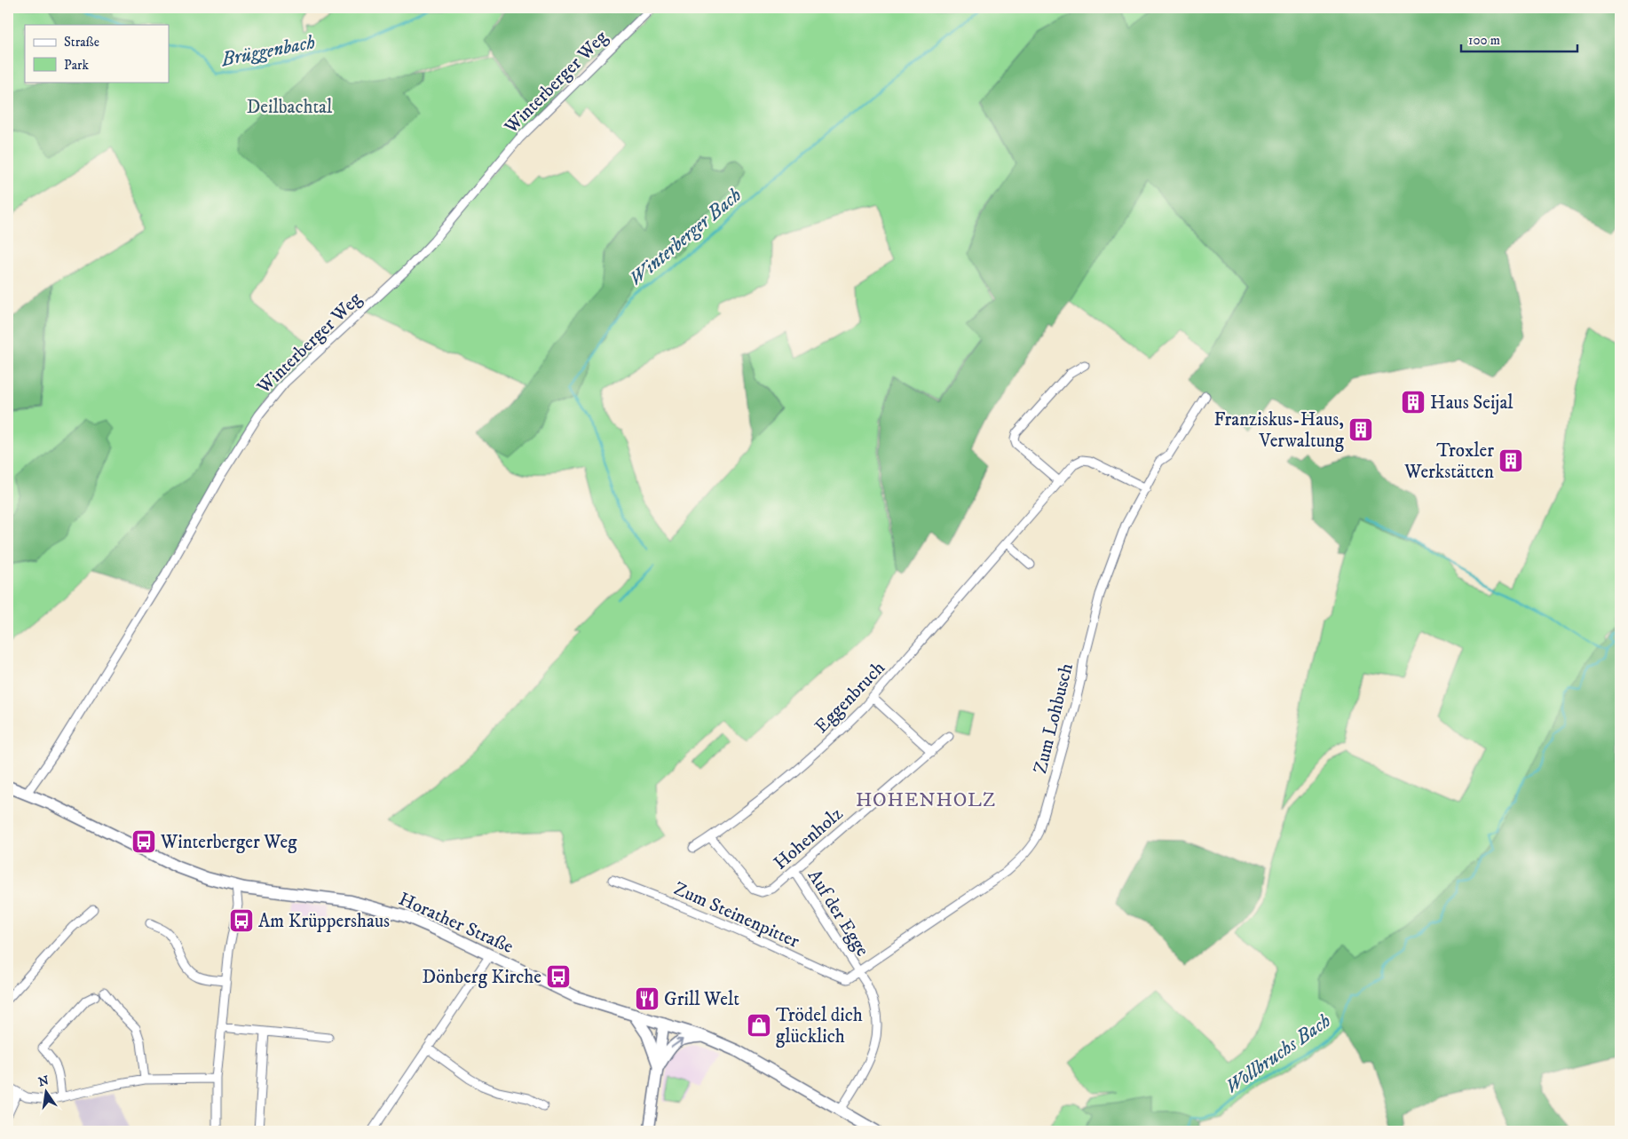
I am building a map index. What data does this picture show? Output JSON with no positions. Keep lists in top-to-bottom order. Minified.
{"streets":{"main road":["Horather Straße"],"street":["Winterberger Weg","Eggenbruch","Zum Lohbusch","Hohenholz","Auf der Egge","Zum Steinenpitter"]},"crossings":[["Winterberger Weg","Horather Straße"],["Eggenbruch","Zum Lohbusch"],["Eggenbruch","Hohenholz"],["Zum Lohbusch","Auf der Egge"],["Zum Lohbusch","Zum Steinenpitter"],["Hohenholz","Auf der Egge"],["Auf der Egge","Horather Straße"]],"districts":["HOHENHOLZ"],"water":["Brüggenbach","Winterberger Bach","Wollbruchs Bach"],"parks":["Deilbachtal"],"places":{"building":["Haus Seijal","Franziskus-Haus, Verwaltung","Troxler Werkstätten"],"bus stop":["Winterberger Weg","Am Krüppershaus","Dönberg Kirche"],"restaurant":["Grill Welt"],"shop":["Trödel dich glücklich"]},"legend":["Straße","Park"],"scale_bar":"100 m","north":"top"}
